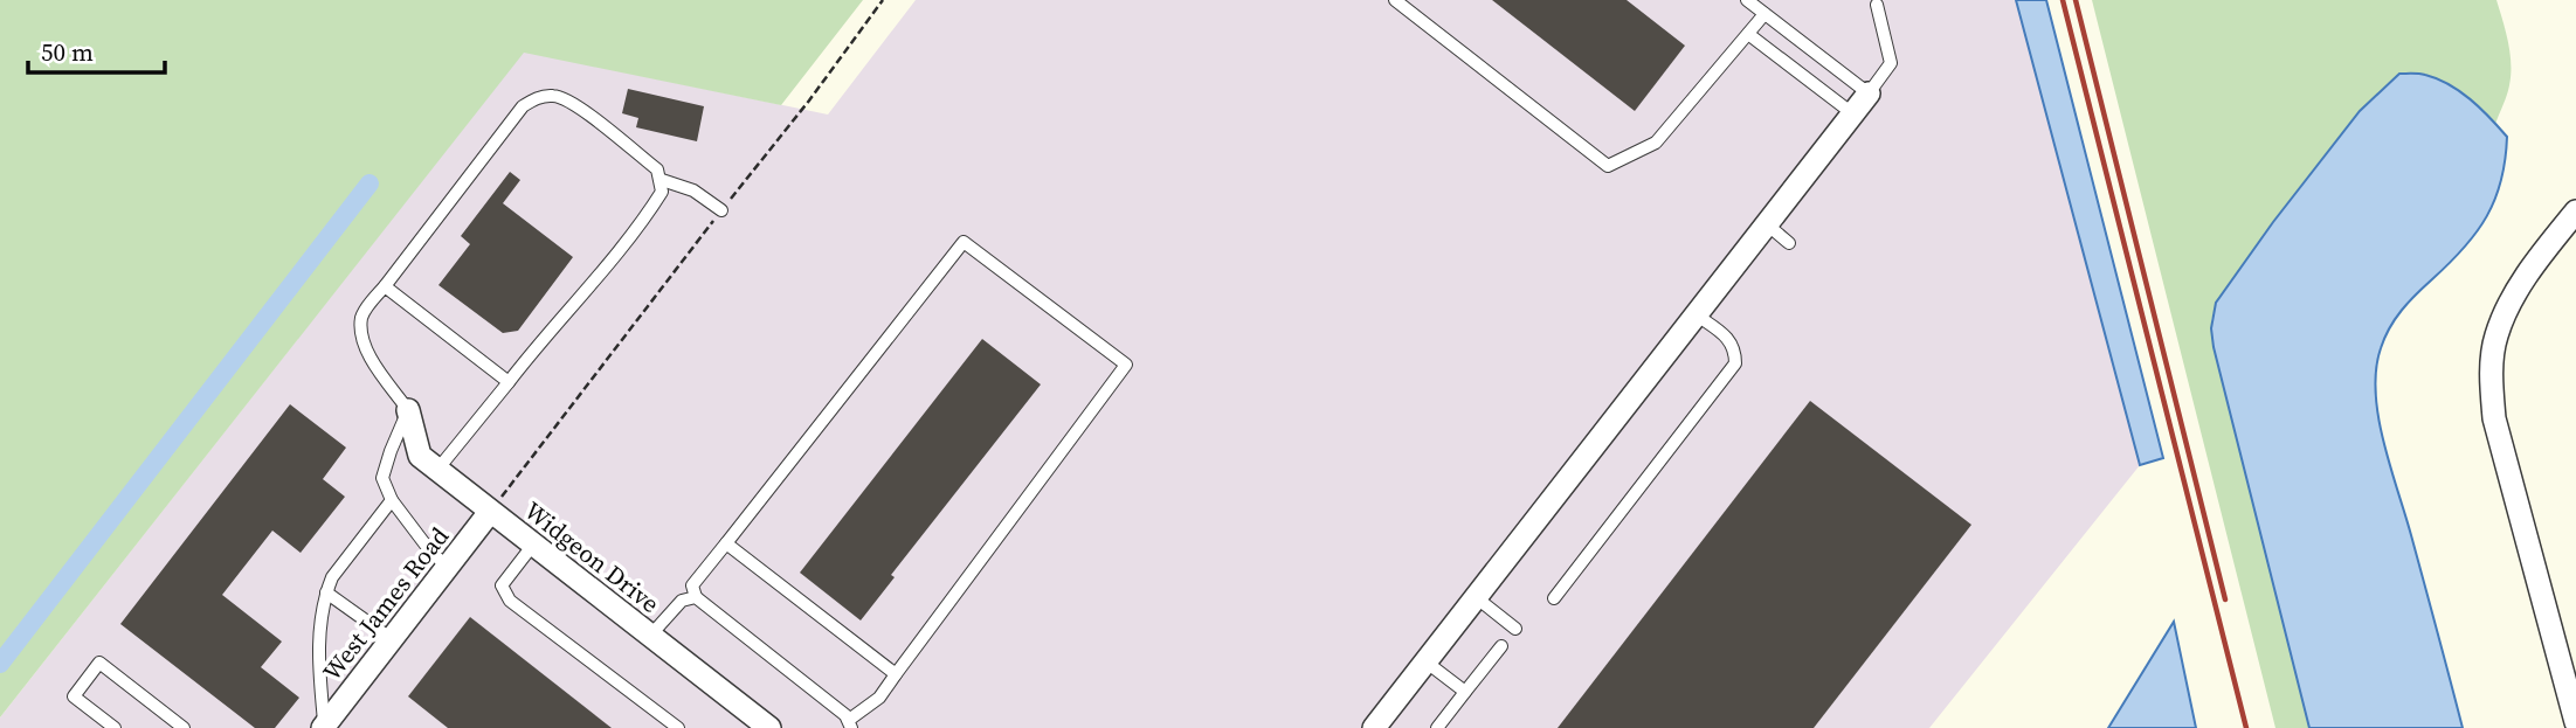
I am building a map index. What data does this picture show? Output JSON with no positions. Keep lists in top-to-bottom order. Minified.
{"streets":{"street":["Widgeon Drive","West James Road"]},"crossings":[["Widgeon Drive","West James Road"]],"scale_bar":"50 m"}
